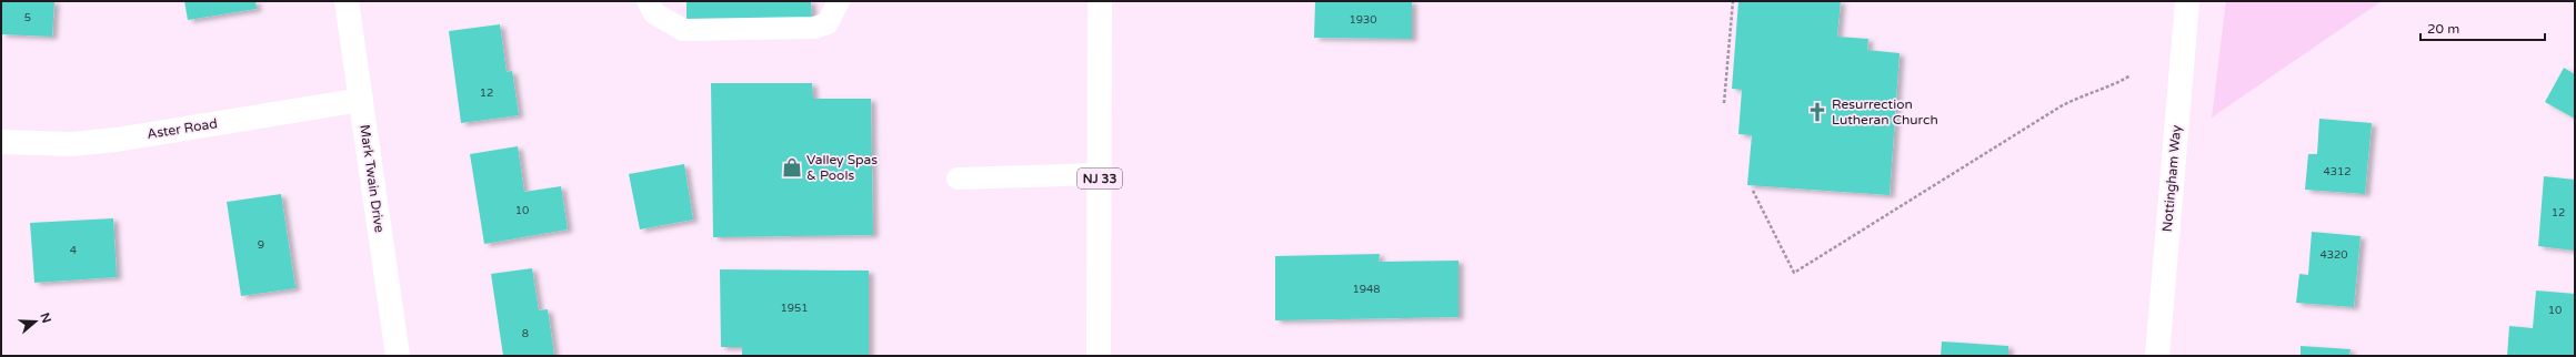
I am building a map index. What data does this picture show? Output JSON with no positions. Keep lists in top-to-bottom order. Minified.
{"streets":{"street":["Aster Road","Mark Twain Drive","NJ 33","Nottingham Way"]},"crossings":[["Aster Road","Mark Twain Drive"]],"places":{"church":["Resurrection Lutheran Church"],"shop":["Valley Spas & Pools"]},"house_numbers":["5","1930","12","4312","10","12","9","4","4320","1948","1951","10","8"],"scale_bar":"20 m","north":"right"}
